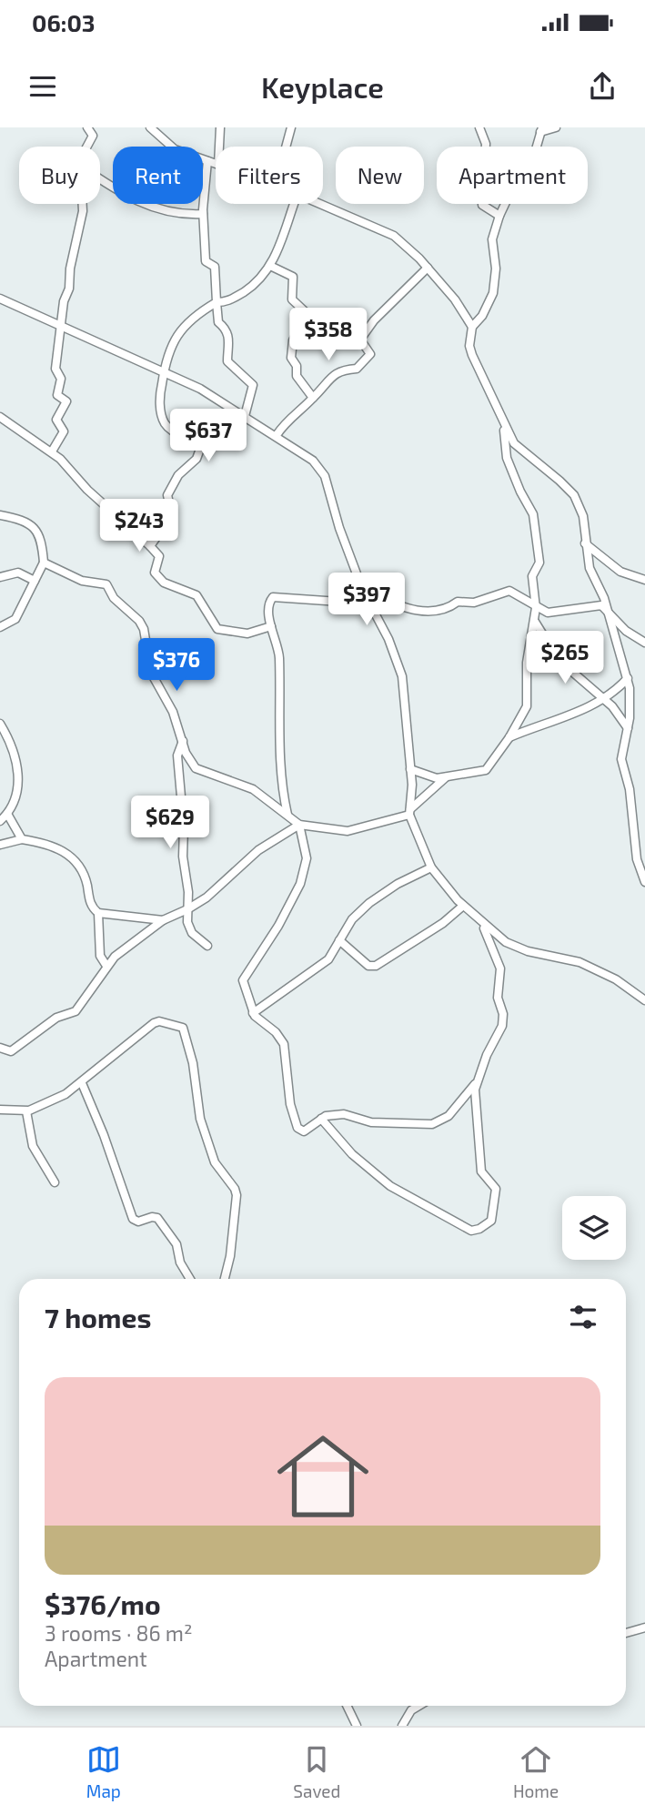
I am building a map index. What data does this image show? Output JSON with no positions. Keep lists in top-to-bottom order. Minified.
{"page":{"status":"06:03","header":"Keyplace","chip":["Buy","Rent","Filters","New","Apartment"],"price":["$358","$637","$243","$397","$265","$376","$629"],"heading":"7 homes","list":[{"name":"$376/mo","note":"3 rooms · 86 m² · Apartment"}],"tabs":["Map","Saved","Home"]}}
